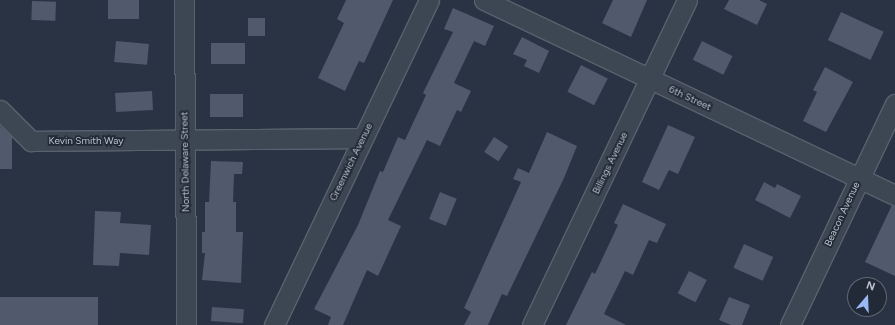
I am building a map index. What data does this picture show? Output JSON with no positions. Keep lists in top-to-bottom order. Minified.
{"streets":{"street":["6th Street","Kevin Smith Way","North Delaware Street","Greenwich Avenue","Billings Avenue","Beacon Avenue"]},"crossings":[["6th Street","Billings Avenue"],["6th Street","Beacon Avenue"],["Kevin Smith Way","North Delaware Street"],["Kevin Smith Way","Greenwich Avenue"]],"north":"top"}
